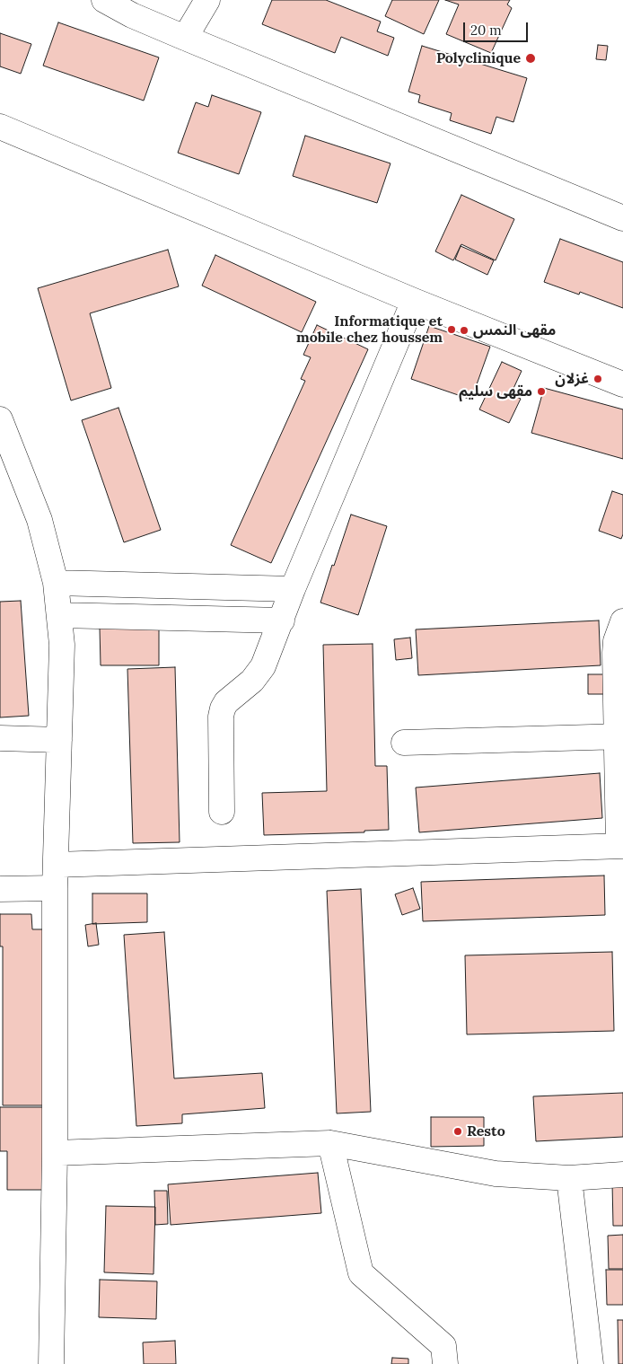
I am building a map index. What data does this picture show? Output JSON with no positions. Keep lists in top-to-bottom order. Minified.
{"places":["Polyclinique","Informatique et mobile chez houssem","مقهى النمس","غزلان","مقهى سليم","Resto"],"scale_bar":"20 m"}
